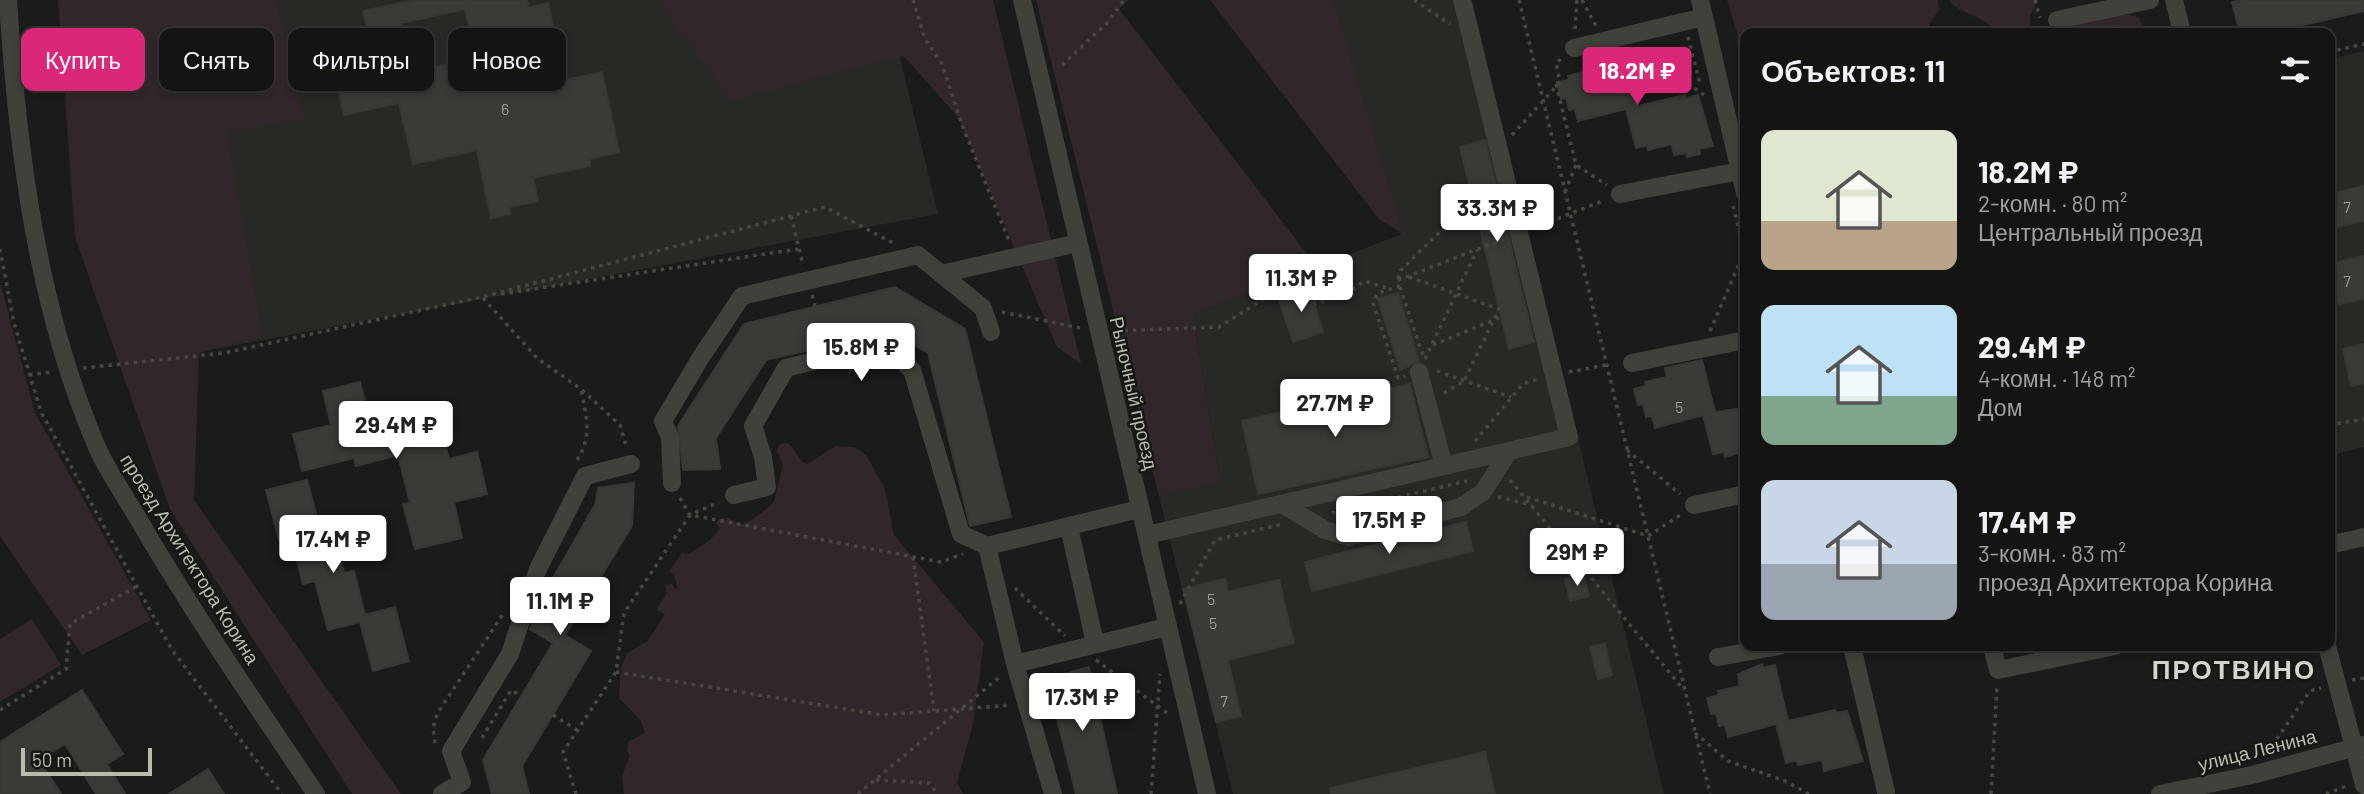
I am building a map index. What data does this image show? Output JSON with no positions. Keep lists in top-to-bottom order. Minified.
{"streets":{"street":["Рыночный проезд","проезд Архитектора Корина","улица Ленина"]},"districts":["ПРОТВИНО"],"house_numbers":["6","7","7","5","5","5","7"],"scale_bar":"50 m","page":{"chip":["Купить","Снять","Фильтры","Новое"],"heading":"Объектов: 11","price":["18.2M ₽","33.3M ₽","11.3M ₽","15.8M ₽","27.7M ₽","29.4M ₽","17.5M ₽","17.4M ₽","29M ₽","11.1M ₽","17.3M ₽"],"list":[{"name":"18.2M ₽","note":"2-комн. · 80 m² · Центральный проезд"},{"name":"29.4M ₽","note":"4-комн. · 148 m² · Дом"},{"name":"17.4M ₽","note":"3-комн. · 83 m² · проезд Архитектора Корина"}],"scale":"50 m"}}
